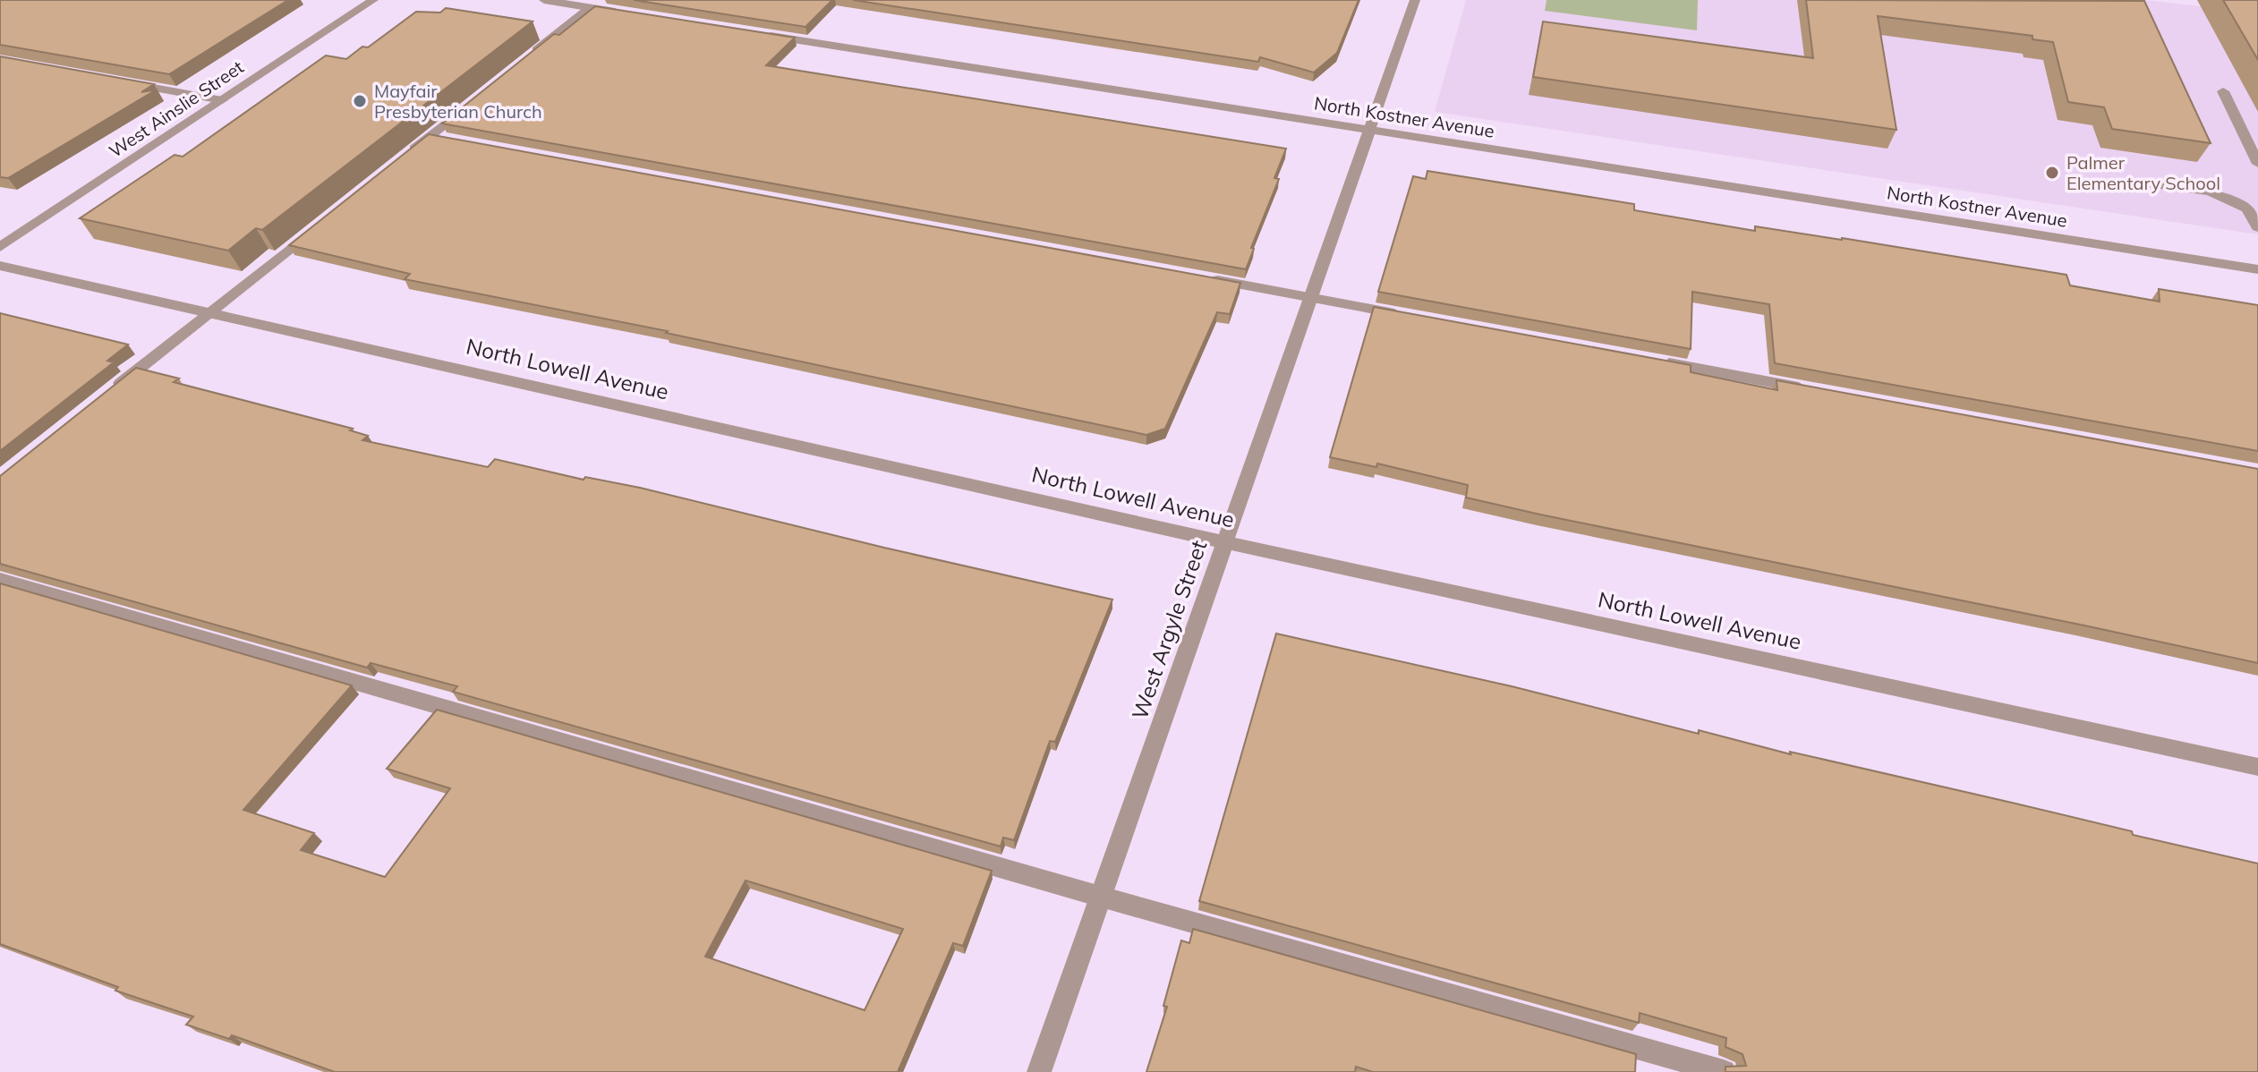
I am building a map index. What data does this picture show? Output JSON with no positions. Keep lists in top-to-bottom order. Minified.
{"streets":{"street":["West Ainslie Street","North Kostner Avenue","North Lowell Avenue","West Argyle Street"]},"crossings":[["North Kostner Avenue","West Argyle Street"],["North Lowell Avenue","West Argyle Street"]],"places":["Mayfair Presbyterian Church","Palmer Elementary School"]}
